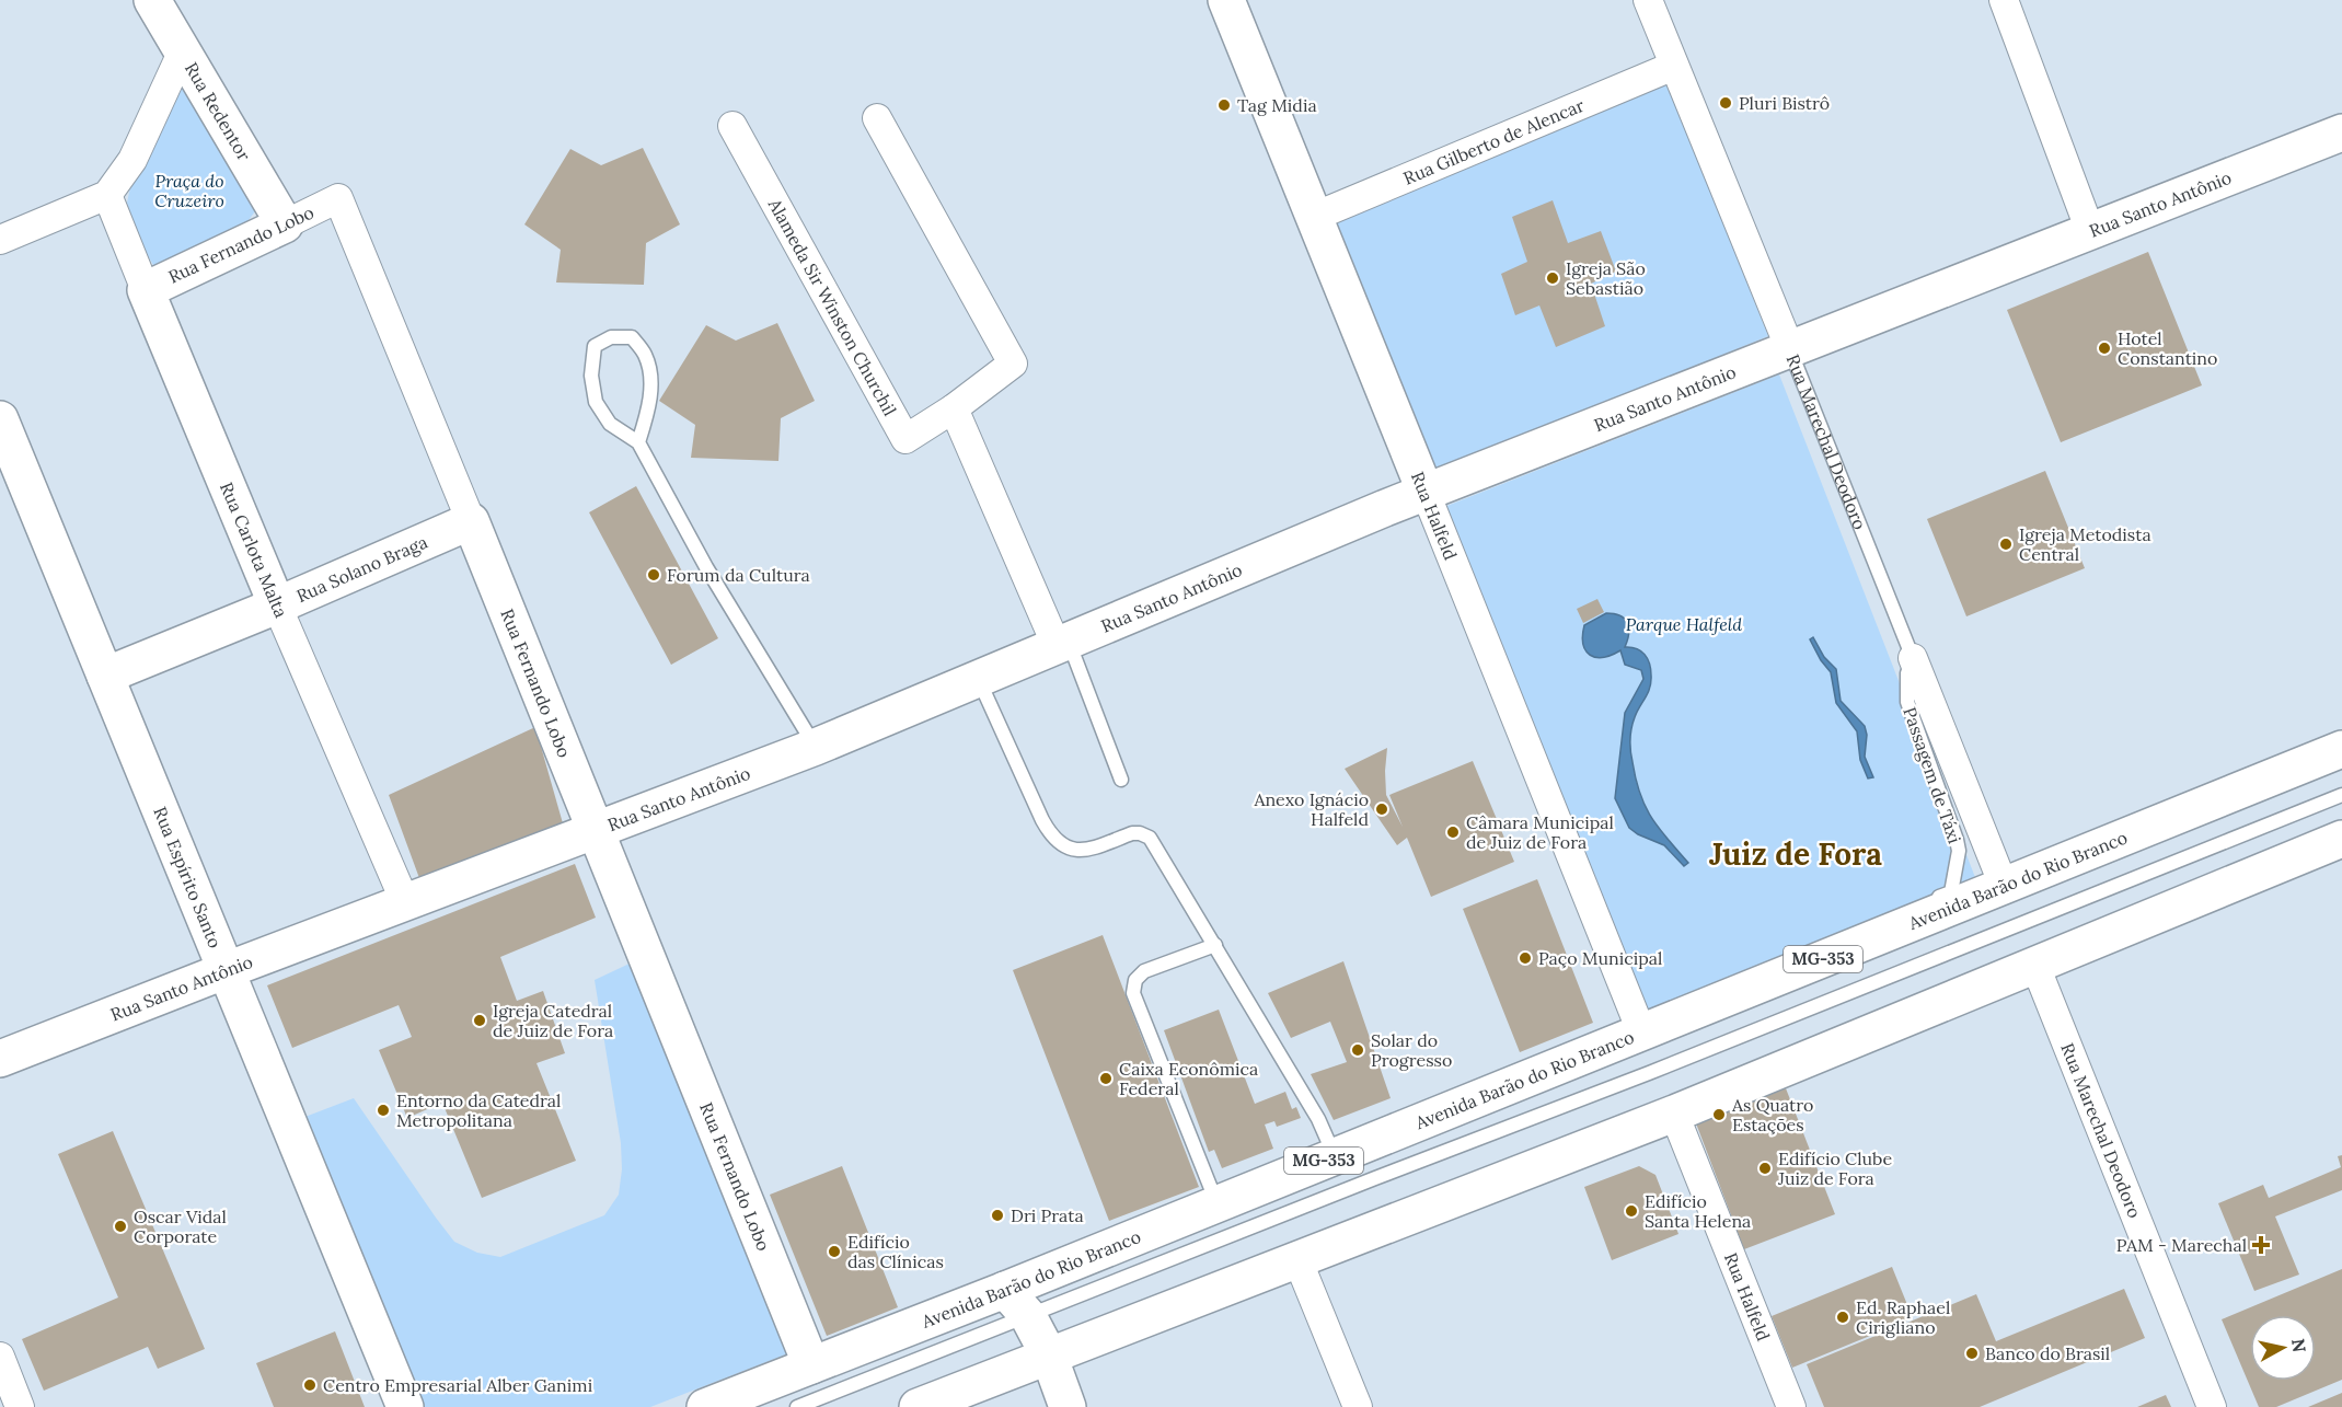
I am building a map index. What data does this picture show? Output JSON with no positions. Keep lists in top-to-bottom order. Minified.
{"streets":{"street":["Rua Redentor","Rua Gilberto de Alencar","Rua Santo Antônio","Rua Fernando Lobo","Alameda Sir Winston Churchil","Rua Marechal Deodoro","Rua Halfeld","Rua Carlota Malta","Rua Solano Braga","Rua Espírito Santo","Avenida Barão do Rio Branco","MG-353"],"lane":["Passagem de Táxi"]},"crossings":[["Rua Redentor","Rua Fernando Lobo"],["Rua Gilberto de Alencar","Rua Marechal Deodoro"],["Rua Gilberto de Alencar","Rua Halfeld"],["Rua Santo Antônio","Rua Fernando Lobo"],["Rua Santo Antônio","Rua Marechal Deodoro"],["Rua Santo Antônio","Rua Halfeld"],["Rua Santo Antônio","Rua Carlota Malta"],["Rua Santo Antônio","Rua Espírito Santo"],["Rua Fernando Lobo","Rua Carlota Malta"],["Rua Fernando Lobo","Rua Solano Braga"],["Rua Fernando Lobo","Avenida Barão do Rio Branco"],["Rua Marechal Deodoro","Passagem de Táxi"],["Rua Marechal Deodoro","Avenida Barão do Rio Branco"],["Rua Halfeld","Avenida Barão do Rio Branco"],["Rua Carlota Malta","Rua Solano Braga"],["Rua Solano Braga","Rua Espírito Santo"],["Passagem de Táxi","Avenida Barão do Rio Branco"]],"districts":["Juiz de Fora"],"parks":["Praça do Cruzeiro","Parque Halfeld"],"places":{"other":["Pluri Bistrô","Tag Midia","Igreja São Sebastião","Hotel Constantino","Igreja Metodista Central","Forum da Cultura","Anexo Ignácio Halfeld","Câmara Municipal de Juiz de Fora","Paço Municipal","Igreja Catedral de Juiz de Fora","Solar do Progresso","Caixa Econômica Federal","Entorno da Catedral Metropolitana","As Quatro Estações","Edifício Clube Juiz de Fora","Edifício Santa Helena","Dri Prata","Oscar Vidal Corporate","Edifício das Clínicas","Ed. Raphael Cirigliano","Banco do Brasil","Centro Empresarial Alber Ganimi"],"health":["PAM - Marechal"]},"north":"right"}
